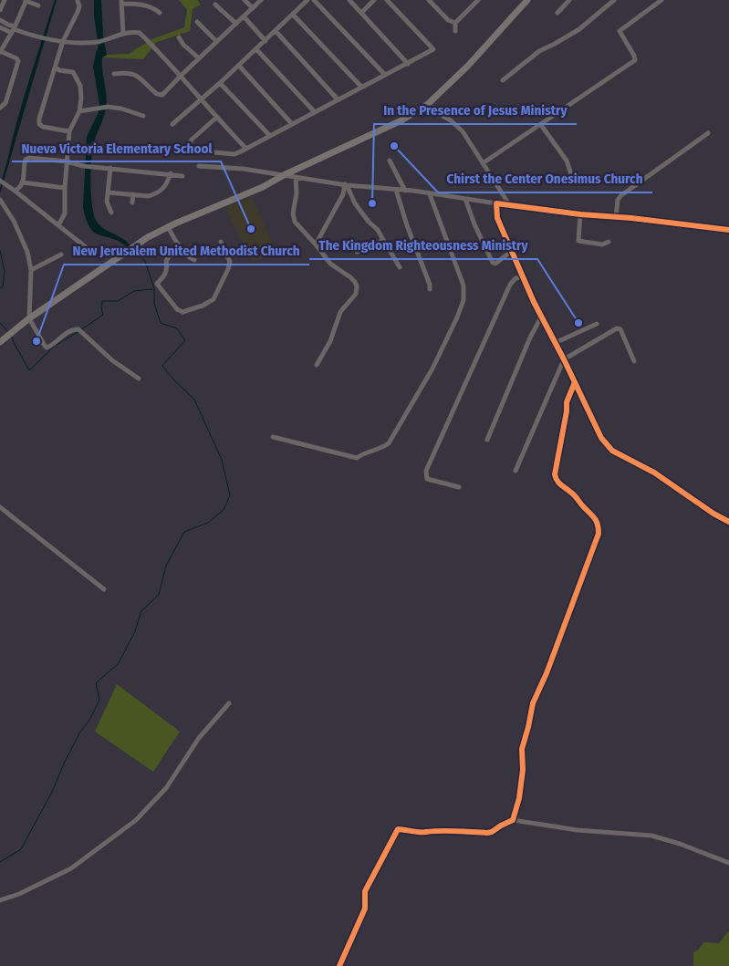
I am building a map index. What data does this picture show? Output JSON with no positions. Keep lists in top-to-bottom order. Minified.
{"places":["Chirst the Center Onesimus Church","In the Presence of Jesus Ministry","Nueva Victoria Elementary School","The Kingdom Righteousness Ministry","New Jerusalem United Methodist Church"]}
